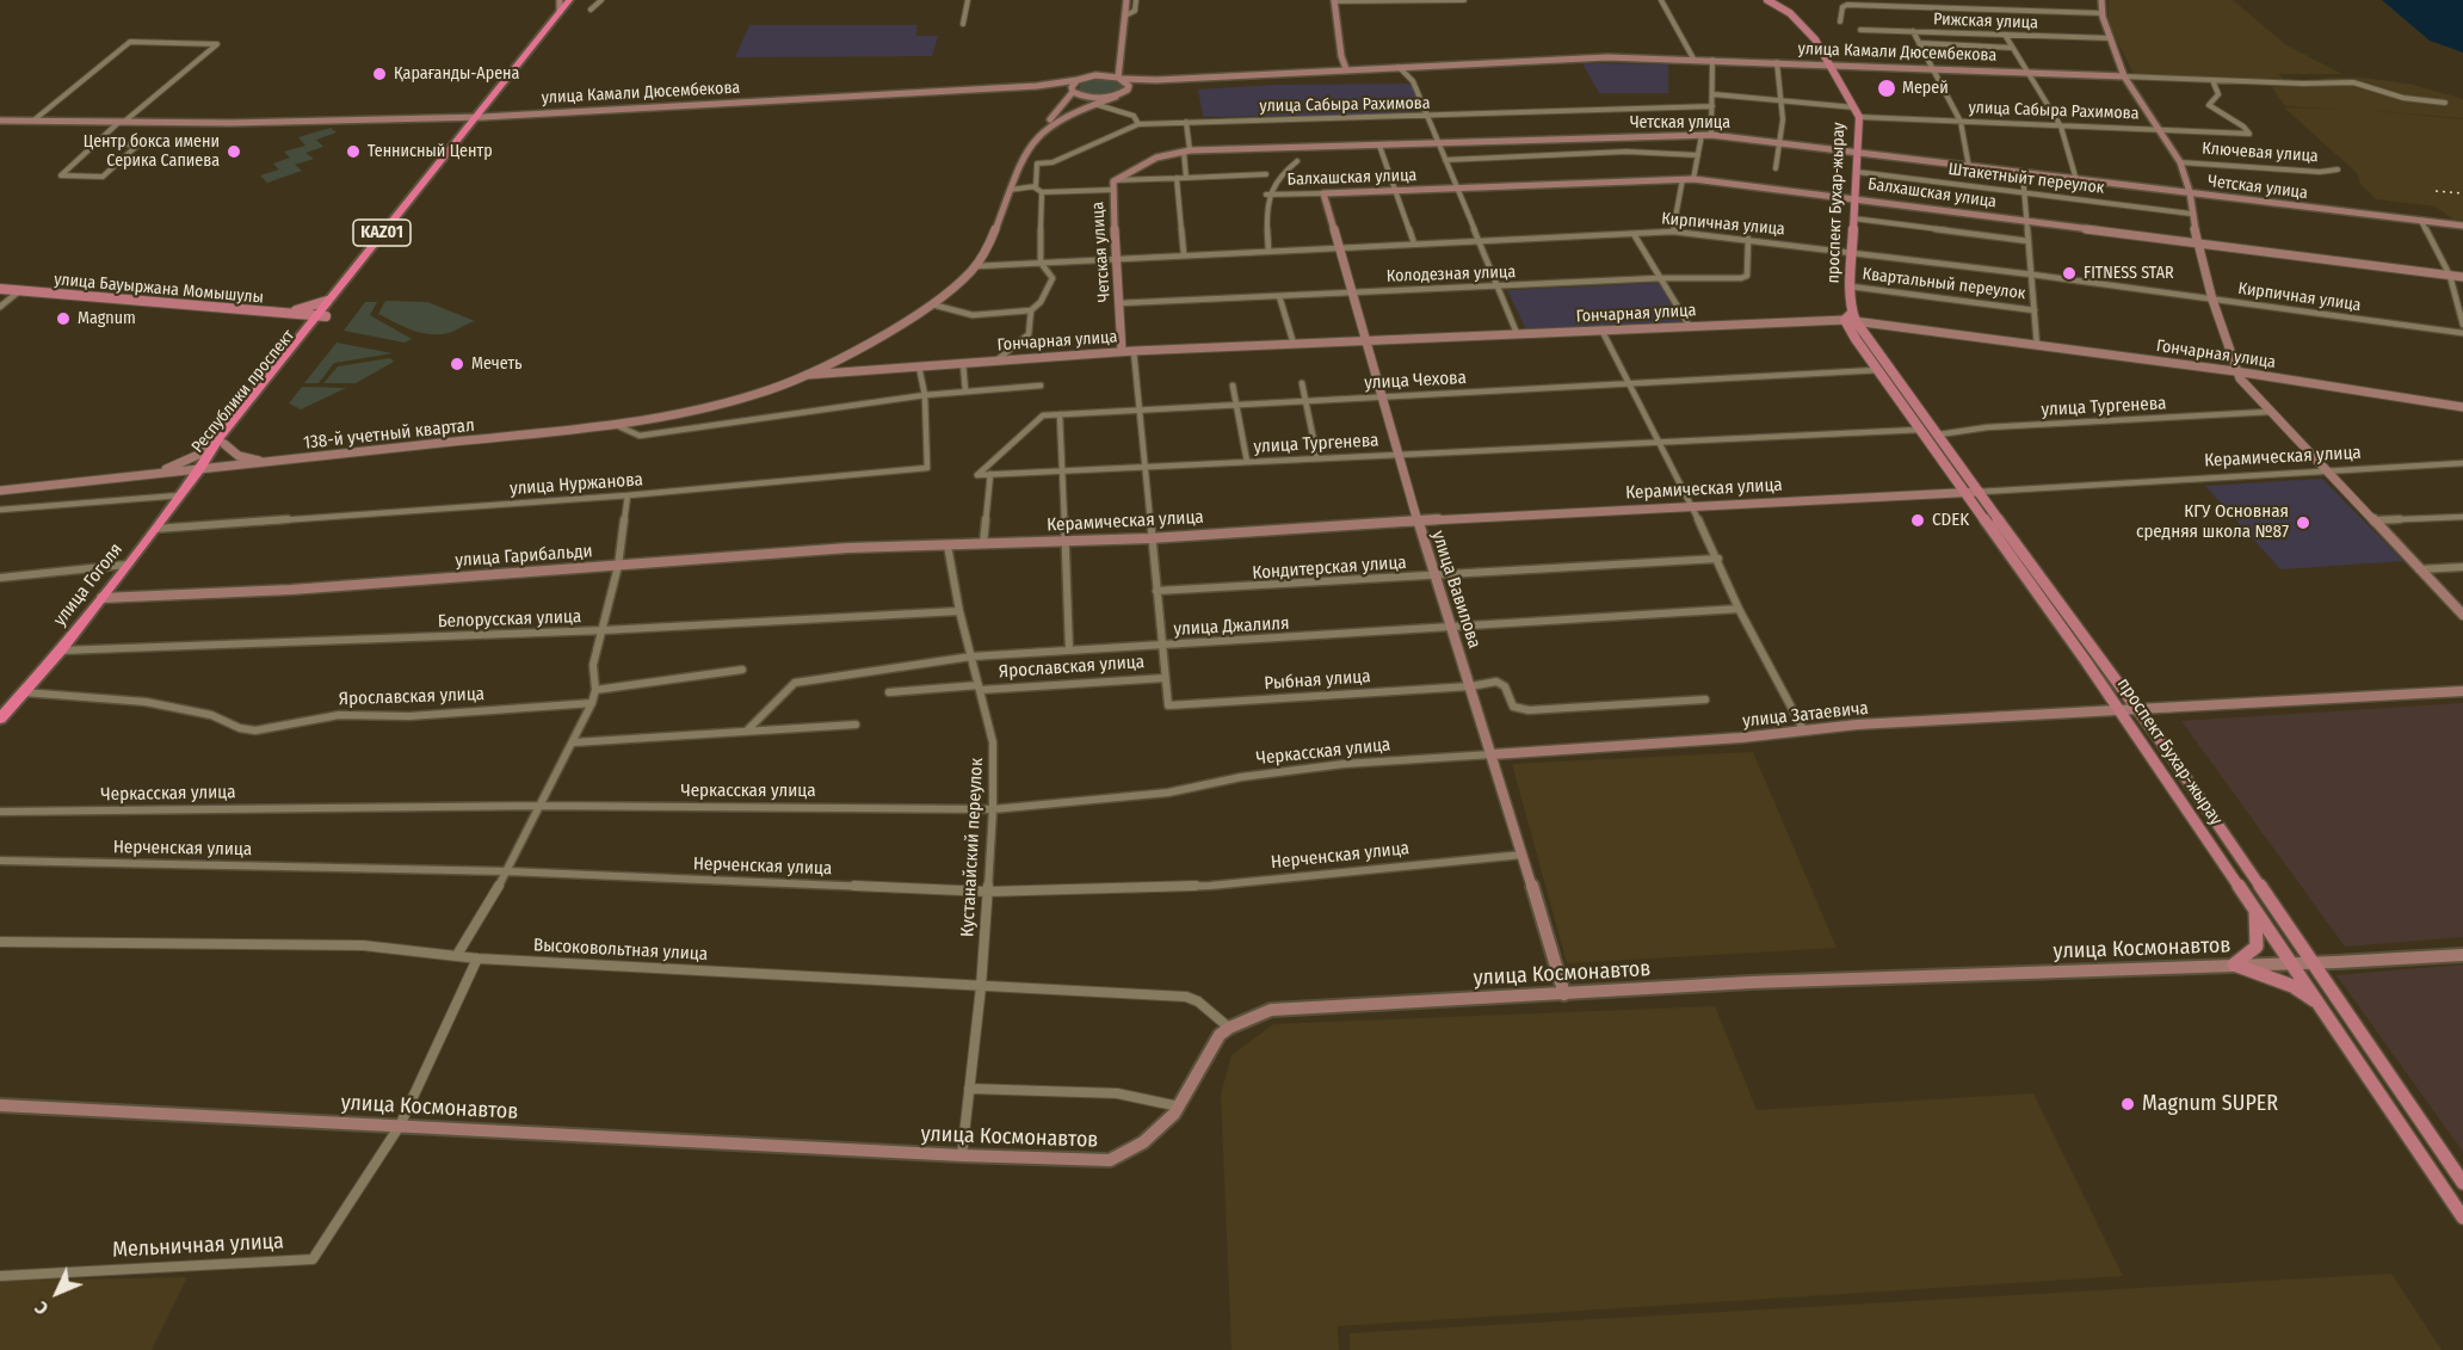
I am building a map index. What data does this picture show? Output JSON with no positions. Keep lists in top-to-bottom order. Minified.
{"streets":{"highway":["KАZ01","Республики проспект","улица Гоголя"],"main road":["проспект Бухар-жырау","улица Бауыржана Момышулы"],"street":["Рижская улица","улица Камали Дюсембекова","улица Сабыра Рахимова","Четская улица","Ключевая улица","Балхашская улица","Штакетныйт переулок","Кирпичная улица","Колодезная улица","Квартальный переулок","Гончарная улица","улица Чехова","улица Тургенева","138-й учетный квартал","Керамическая улица","улица Нуржанова","улица Гарибальди","Кондитерская улица","улица Вавилова","Белорусская улица","улица Джалиля","Ярославская улица","Рыбная улица","улица Затаевича","Черкасская улица","Кустанайский переулок","Нерченская улица","улица Космонавтов","Высоковольтная улица","Мельничная улица"]},"crossings":[["Рижская улица","Ключевая улица"],["улица Камали Дюсембекова","улица Сабыра Рахимова"],["улица Камали Дюсембекова","Ключевая улица"],["улица Камали Дюсембекова","проспект Бухар-жырау"],["улица Камали Дюсембекова","Республики проспект"],["улица Сабыра Рахимова","Ключевая улица"],["улица Сабыра Рахимова","проспект Бухар-жырау"],["Четская улица","Ключевая улица"],["Четская улица","проспект Бухар-жырау"],["Четская улица","Кирпичная улица"],["Четская улица","Колодезная улица"],["Четская улица","Гончарная улица"],["Ключевая улица","Балхашская улица"],["Ключевая улица","Штакетныйт переулок"],["Ключевая улица","Кирпичная улица"],["Ключевая улица","Гончарная улица"],["Ключевая улица","улица Тургенева"],["Ключевая улица","Керамическая улица"],["Балхашская улица","проспект Бухар-жырау"],["Балхашская улица","улица Вавилова"],["Штакетныйт переулок","проспект Бухар-жырау"],["проспект Бухар-жырау","Кирпичная улица"],["проспект Бухар-жырау","Квартальный переулок"],["проспект Бухар-жырау","Гончарная улица"],["проспект Бухар-жырау","улица Чехова"],["проспект Бухар-жырау","улица Тургенева"],["проспект Бухар-жырау","Керамическая улица"],["проспект Бухар-жырау","улица Затаевича"],["проспект Бухар-жырау","улица Космонавтов"],["Кирпичная улица","Колодезная улица"],["Кирпичная улица","улица Вавилова"],["Колодезная улица","улица Вавилова"],["Гончарная улица","138-й учетный квартал"],["Гончарная улица","улица Нуржанова"],["Гончарная улица","улица Вавилова"],["улица Чехова","улица Тургенева"],["улица Чехова","улица Вавилова"],["Республики проспект","138-й учетный квартал"],["Республики проспект","улица Гоголя"],["улица Тургенева","улица Вавилова"],["138-й учетный квартал","улица Гоголя"],["Керамическая улица","улица Гарибальди"],["Керамическая улица","улица Вавилова"],["Керамическая улица","Кустанайский переулок"],["улица Нуржанова","улица Гоголя"],["улица Гарибальди","улица Гоголя"],["улица Гарибальди","Кустанайский переулок"],["Кондитерская улица","улица Вавилова"],["улица Гоголя","Белорусская улица"],["улица Гоголя","Ярославская улица"],["улица Вавилова","улица Джалиля"],["улица Вавилова","Рыбная улица"],["улица Вавилова","улица Затаевича"],["улица Вавилова","Черкасская улица"],["улица Вавилова","Нерченская улица"],["улица Вавилова","улица Космонавтов"],["Белорусская улица","Кустанайский переулок"],["улица Джалиля","Кустанайский переулок"],["Ярославская улица","Рыбная улица"],["Ярославская улица","Кустанайский переулок"],["улица Затаевича","Черкасская улица"],["Черкасская улица","Кустанайский переулок"],["Кустанайский переулок","Нерченская улица"],["Кустанайский переулок","улица Космонавтов"],["Кустанайский переулок","Высоковольтная улица"],["улица Космонавтов","Высоковольтная улица"],["улица Космонавтов","Мельничная улица"]],"places":["Қарағанды-Арена","Мерей","Центр бокса имени Серика Сапиева","Теннисный Центр","FITNESS STAR","Magnum","Мечеть","CDEK","КГУ Основная средняя школа №87","Magnum SUPER"],"north":"bottom left"}
